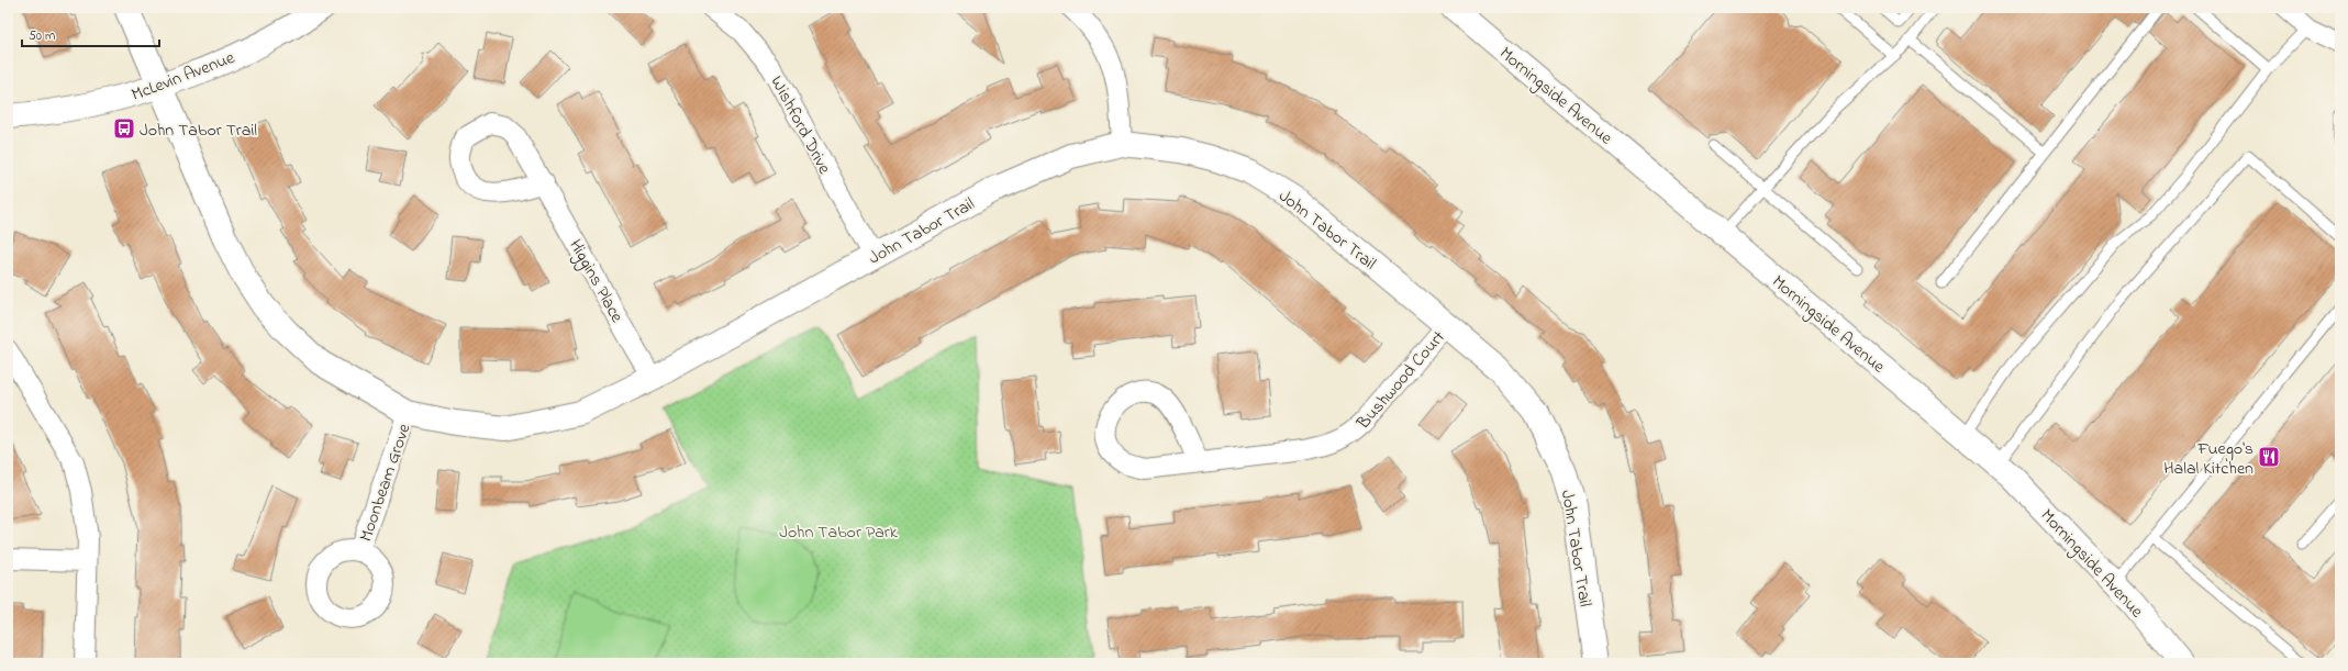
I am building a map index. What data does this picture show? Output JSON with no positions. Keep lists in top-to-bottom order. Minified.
{"streets":{"street":["McLevin Avenue","Morningside Avenue","Wishford Drive","John Tabor Trail","Higgins Place","Bushwood Court","Moonbeam Grove"]},"crossings":[["McLevin Avenue","John Tabor Trail"],["Wishford Drive","John Tabor Trail"],["John Tabor Trail","Higgins Place"],["John Tabor Trail","Bushwood Court"],["John Tabor Trail","Moonbeam Grove"]],"parks":["John Tabor Park"],"places":{"bus stop":["John Tabor Trail"],"restaurant":["Fuego's Halal Kitchen"]},"scale_bar":"50 m"}
